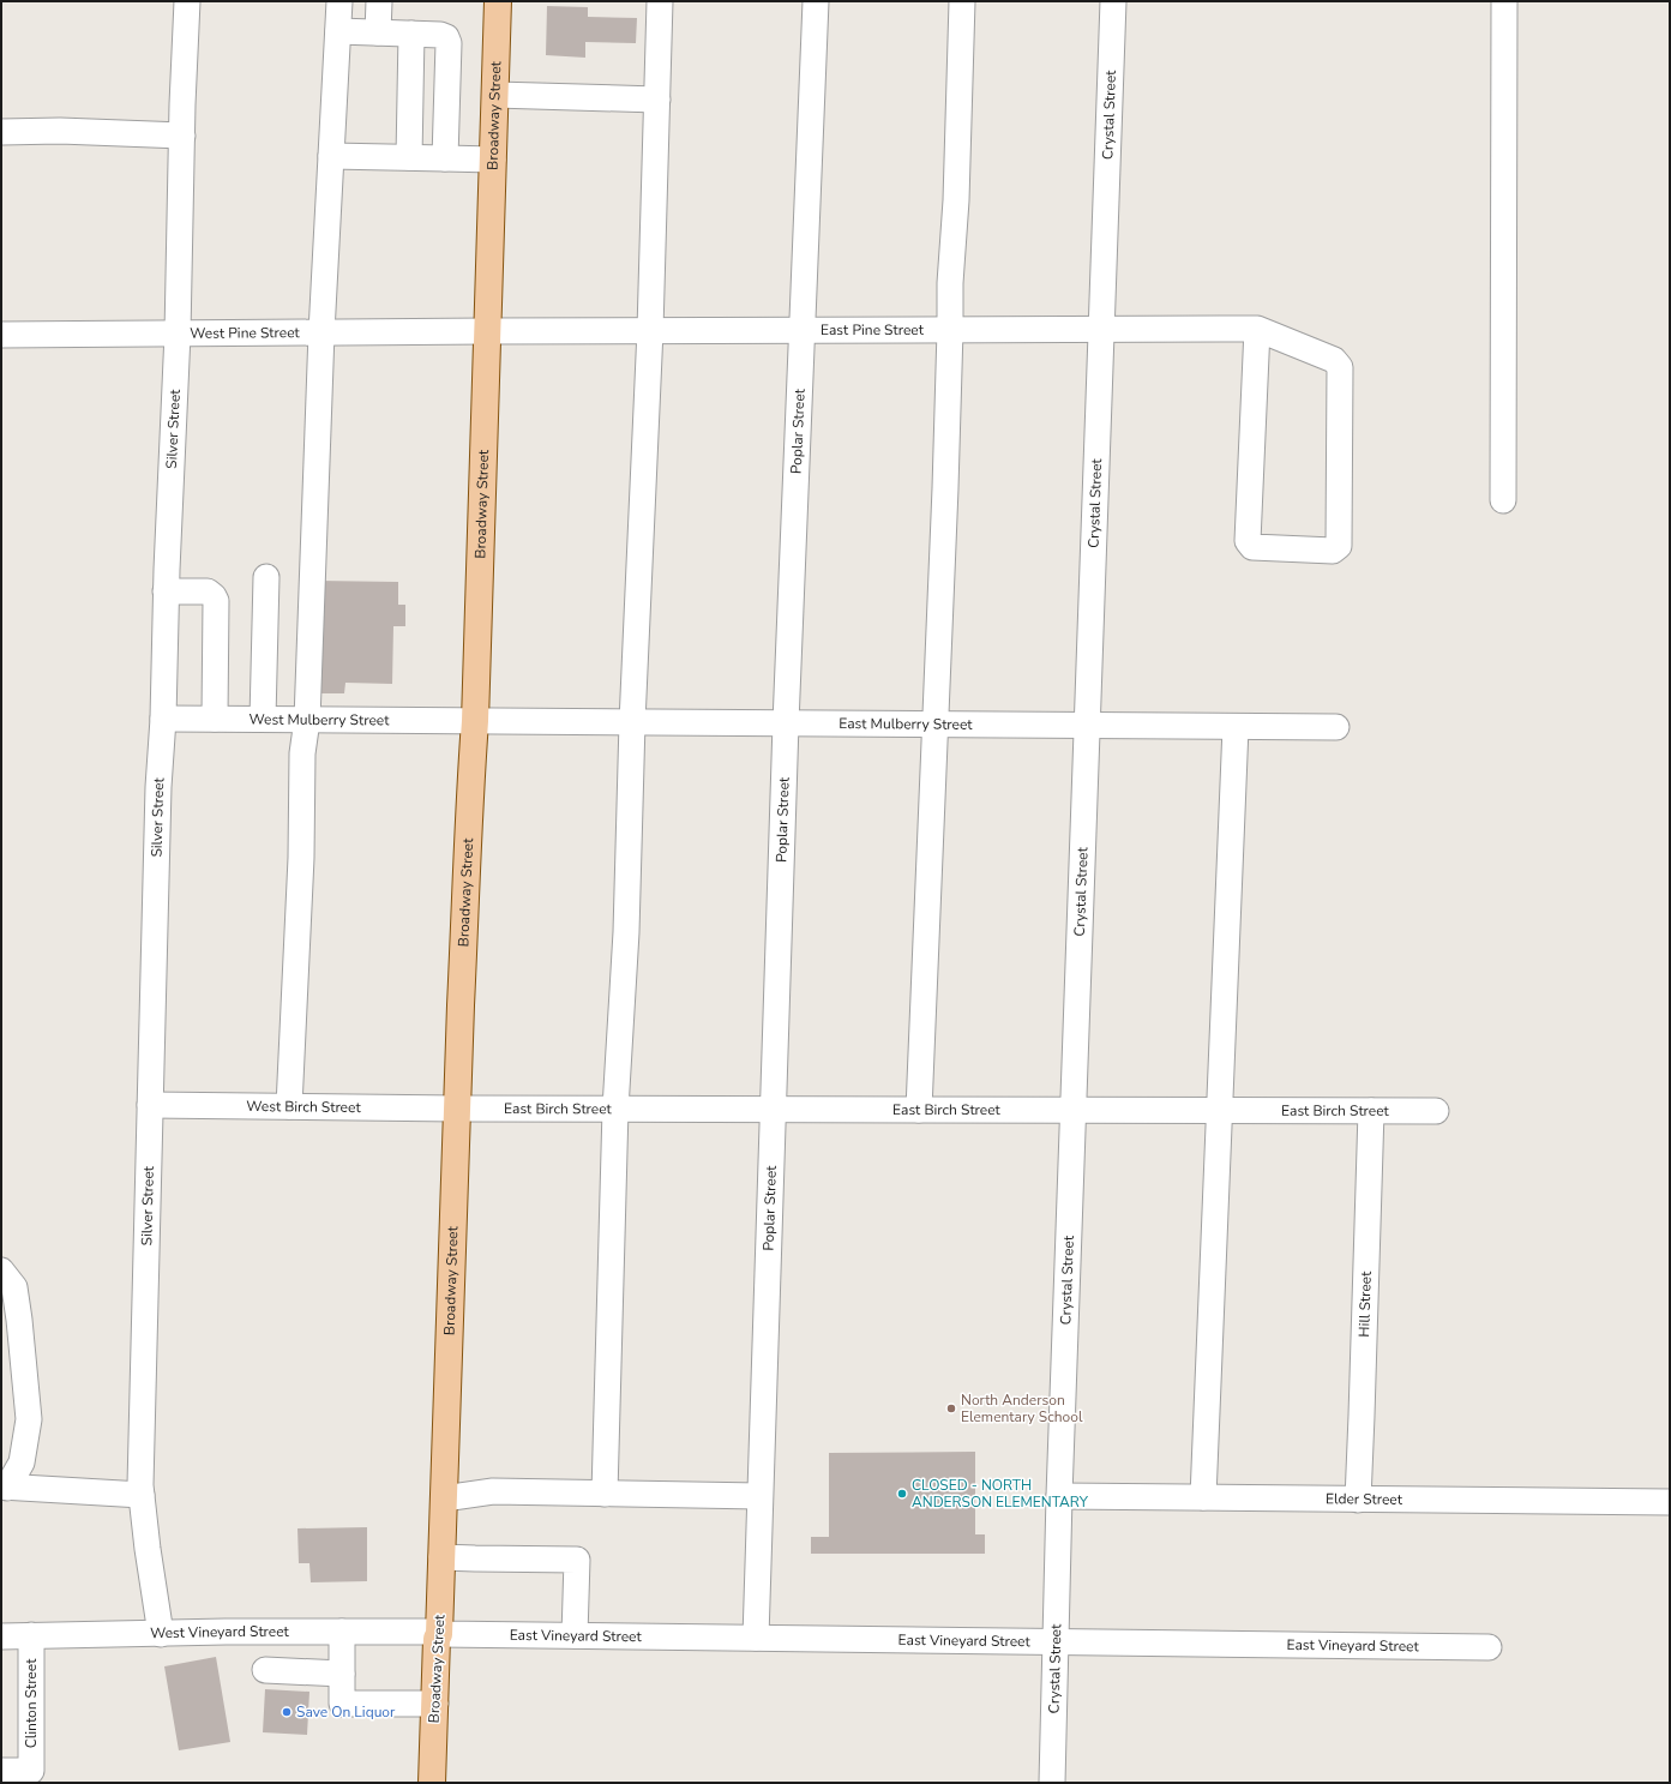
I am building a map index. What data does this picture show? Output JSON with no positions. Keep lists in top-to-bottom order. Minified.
{"streets":{"main road":["Broadway Street"],"street":["Crystal Street","East Pine Street","West Pine Street","Silver Street","Poplar Street","West Mulberry Street","East Mulberry Street","West Birch Street","East Birch Street","Hill Street","Elder Street","West Vineyard Street","East Vineyard Street","Clinton Street"]},"crossings":[["Broadway Street","East Pine Street"],["Broadway Street","West Pine Street"],["Broadway Street","West Mulberry Street"],["Broadway Street","East Mulberry Street"],["Broadway Street","West Birch Street"],["Broadway Street","East Birch Street"],["Broadway Street","West Vineyard Street"],["Broadway Street","East Vineyard Street"],["Crystal Street","East Pine Street"],["Crystal Street","East Mulberry Street"],["Crystal Street","East Birch Street"],["Crystal Street","Elder Street"],["Crystal Street","East Vineyard Street"],["East Pine Street","West Pine Street"],["East Pine Street","Poplar Street"],["West Pine Street","Silver Street"],["Silver Street","West Mulberry Street"],["Silver Street","West Birch Street"],["Silver Street","West Vineyard Street"],["Poplar Street","East Mulberry Street"],["Poplar Street","East Birch Street"],["Poplar Street","East Vineyard Street"],["West Mulberry Street","East Mulberry Street"],["West Birch Street","East Birch Street"],["East Birch Street","Hill Street"],["Hill Street","Elder Street"],["West Vineyard Street","East Vineyard Street"],["West Vineyard Street","Clinton Street"]],"places":["North Anderson Elementary School","CLOSED - NORTH ANDERSON ELEMENTARY","Save On Liquor"]}
